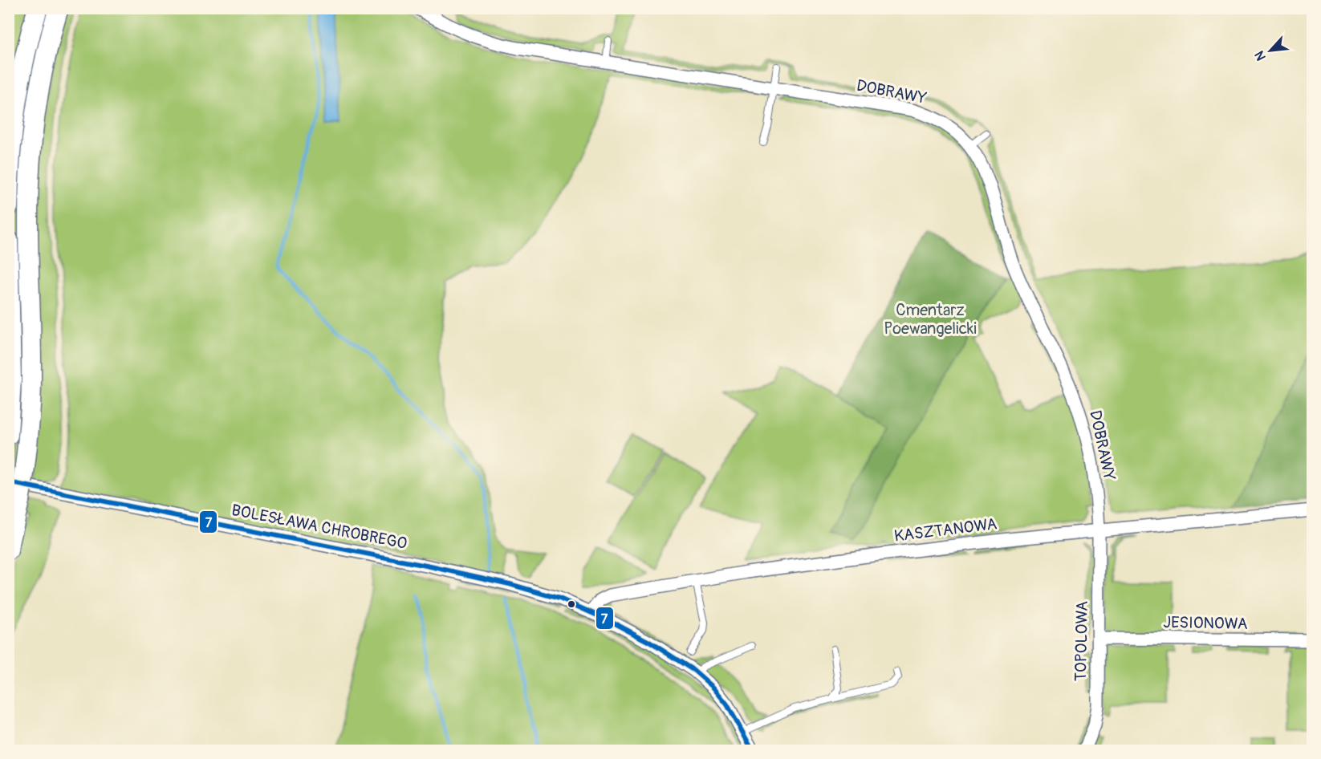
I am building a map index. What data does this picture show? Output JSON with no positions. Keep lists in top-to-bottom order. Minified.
{"streets":{"street":["DOBRAWY","BOLESŁAWA CHROBREGO","KASZTANOWA","JESIONOWA","TOPOLOWA"]},"crossings":[["DOBRAWY","KASZTANOWA"],["DOBRAWY","TOPOLOWA"],["BOLESŁAWA CHROBREGO","KASZTANOWA"],["KASZTANOWA","TOPOLOWA"],["JESIONOWA","TOPOLOWA"]],"parks":["Cmentarz Poewangelicki"],"lines":["transit line 7"],"north":"bottom left"}
